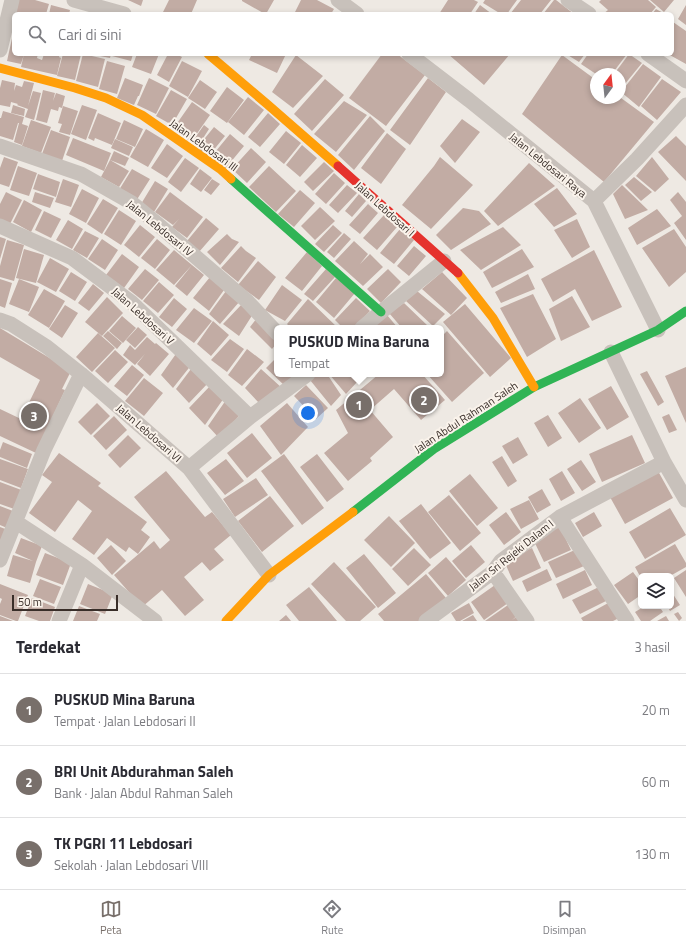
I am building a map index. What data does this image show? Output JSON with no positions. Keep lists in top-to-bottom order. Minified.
{"streets":{"street":["Jalan Lebdosari III","Jalan Lebdosari Raya","Jalan Lebdosari I","Jalan Lebdosari IV","Jalan Lebdosari V","Jalan Abdul Rahman Saleh","Jalan Lebdosari VI","Jalan Sri Rejeki Dalam I"]},"crossings":[["Jalan Lebdosari Raya","Jalan Abdul Rahman Saleh"],["Jalan Lebdosari I","Jalan Abdul Rahman Saleh"],["Jalan Abdul Rahman Saleh","Jalan Lebdosari VI"]],"scale_bar":"50 m","north":"top","page":{"search":"Cari di sini","popup":["PUSKUD Mina Baruna","Tempat"],"pins":["2","1","3"],"scale":"50 m","heading":["Terdekat","3 hasil"],"list":[{"mark":"1","name":"PUSKUD Mina Baruna","note":"Tempat · Jalan Lebdosari II","value":"20 m"},{"mark":"2","name":"BRI Unit Abdurahman Saleh","note":"Bank · Jalan Abdul Rahman Saleh","value":"60 m"},{"mark":"3","name":"TK PGRI 11 Lebdosari","note":"Sekolah · Jalan Lebdosari VIII","value":"130 m"}],"nav":["Peta","Rute","Disimpan"]}}
